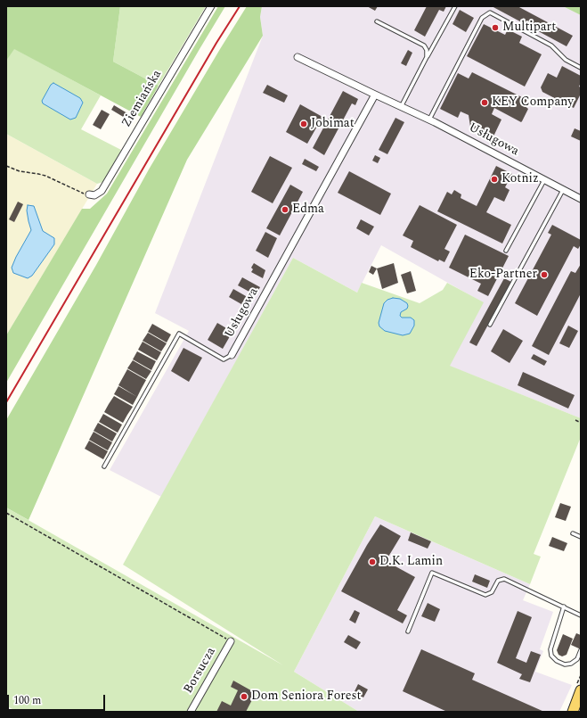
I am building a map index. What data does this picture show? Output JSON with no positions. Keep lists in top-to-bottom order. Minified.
{"streets":{"street":["Ziemiańska","Usługowa","Borsucza"]},"places":["Multipart","KEY Company","Jobimat","Kotniz","Edma","Eko-Partner","D.K. Lamin","Dom Seniora Forest"],"scale_bar":"100 m"}
